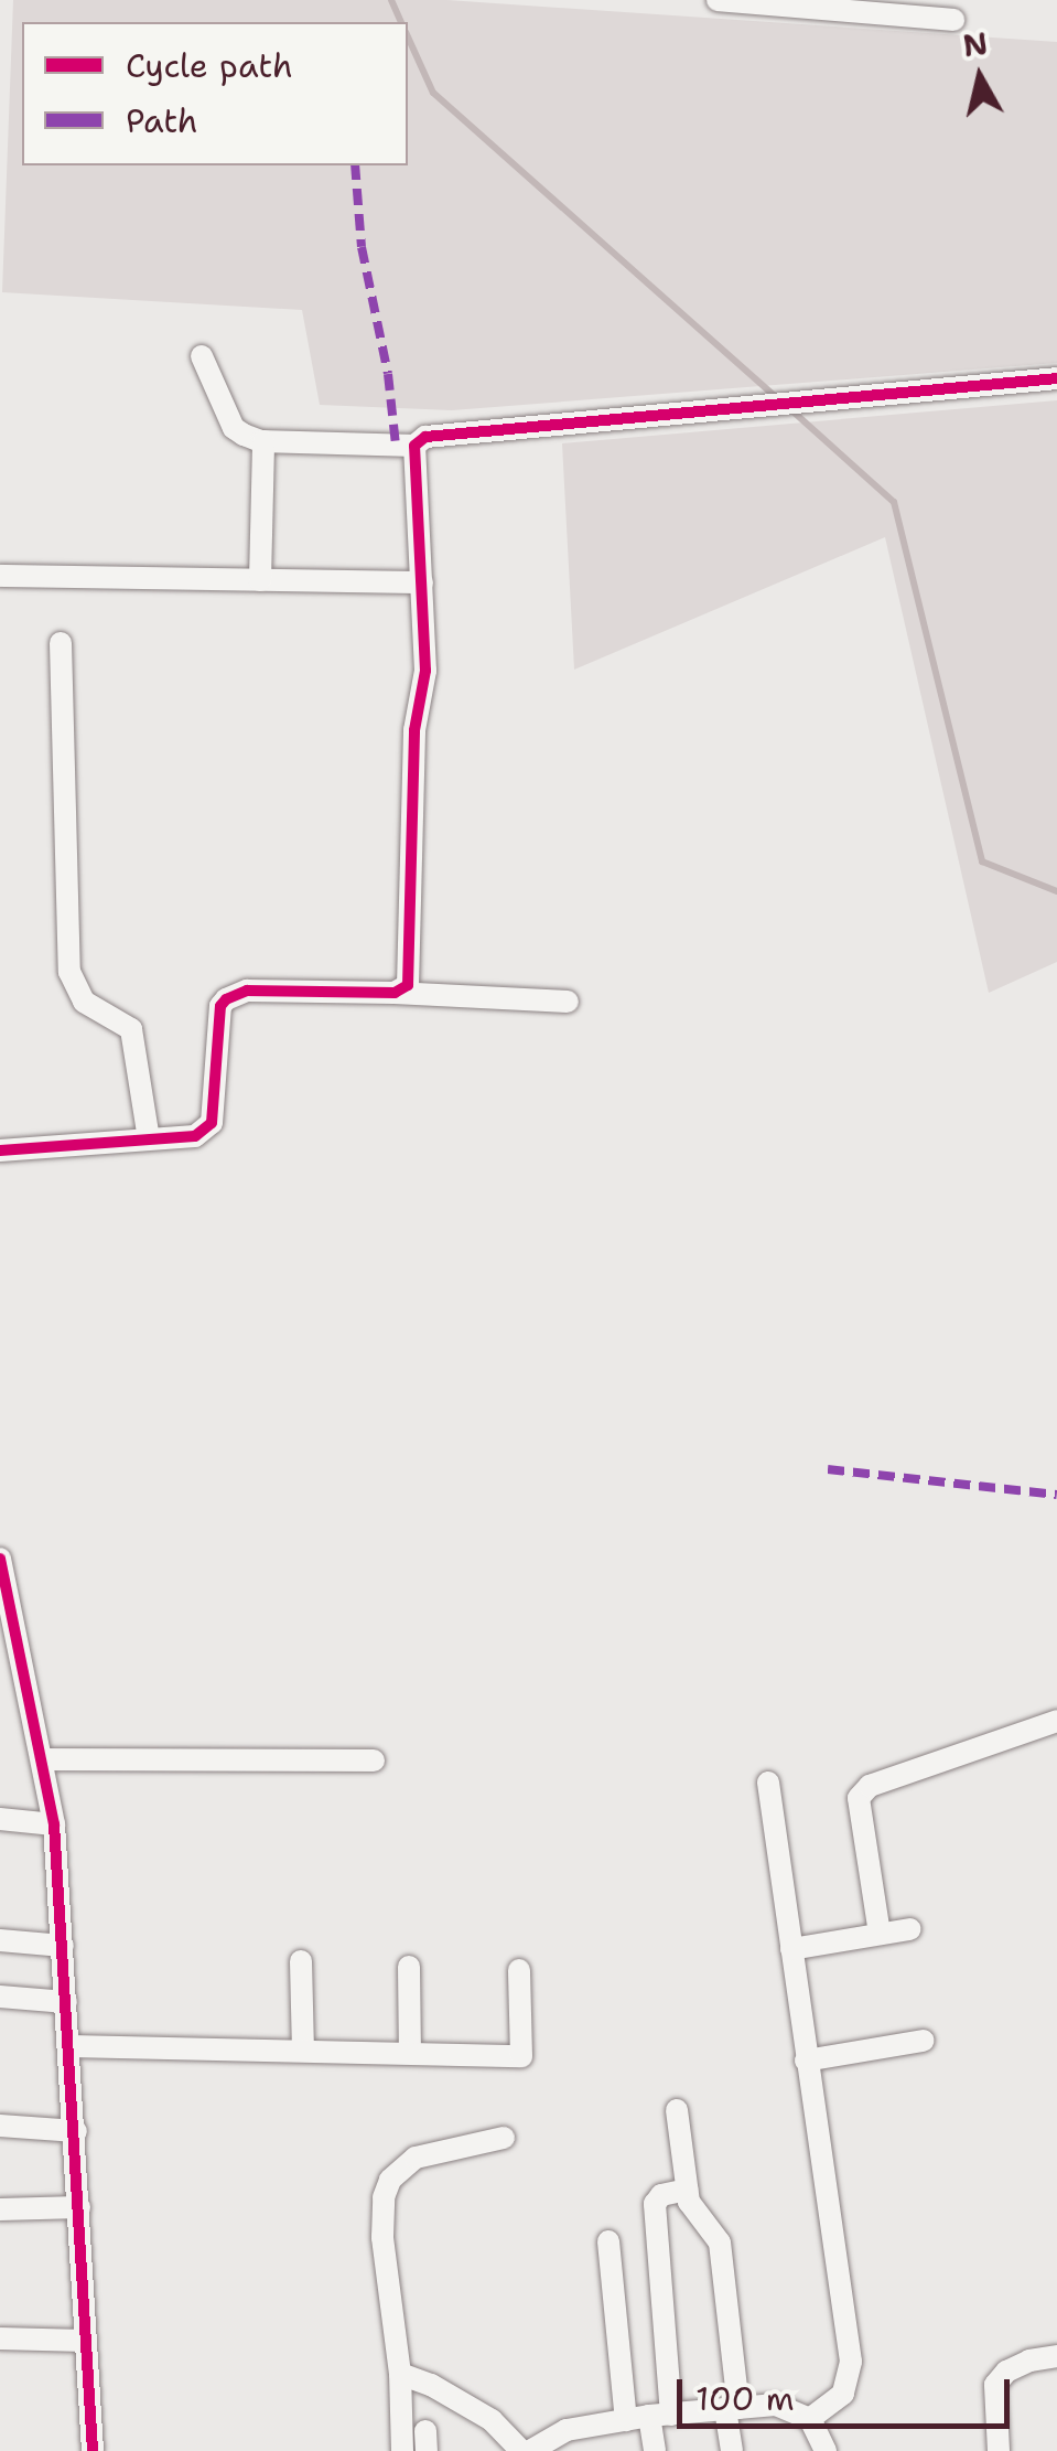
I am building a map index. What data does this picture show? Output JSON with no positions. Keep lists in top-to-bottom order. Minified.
{"legend":["Cycle path","Path"],"scale_bar":"100 m","north":"top"}
